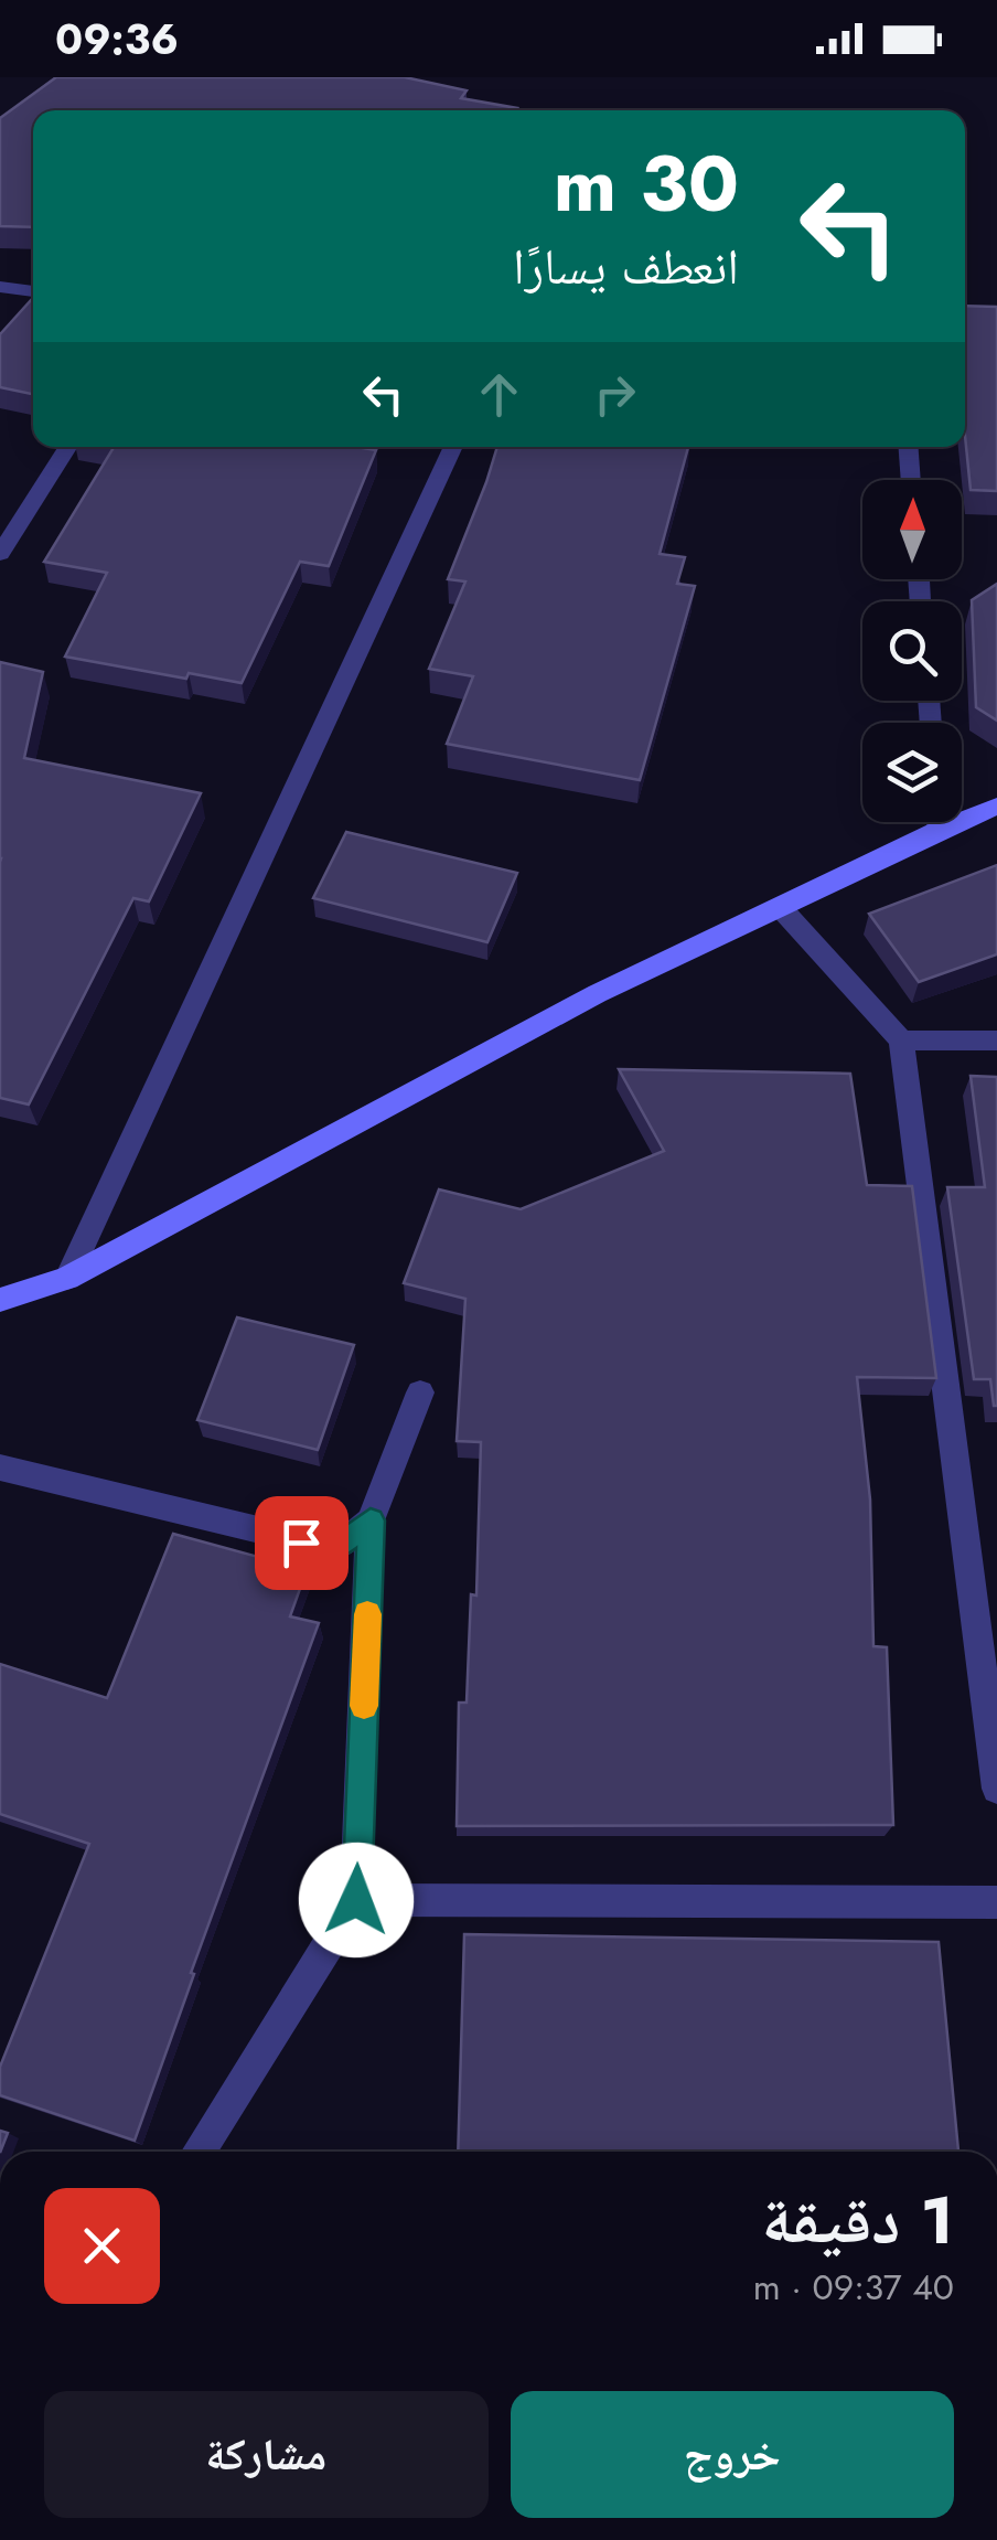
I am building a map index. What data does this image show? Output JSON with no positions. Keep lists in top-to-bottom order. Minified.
{"north":"top","page":{"status":"09:36","turn":["30 m","انعطف يسارًا"],"heading":["1 دقيقة","40 m · 09:37"],"buttons":["خروج","مشاركة"]}}
